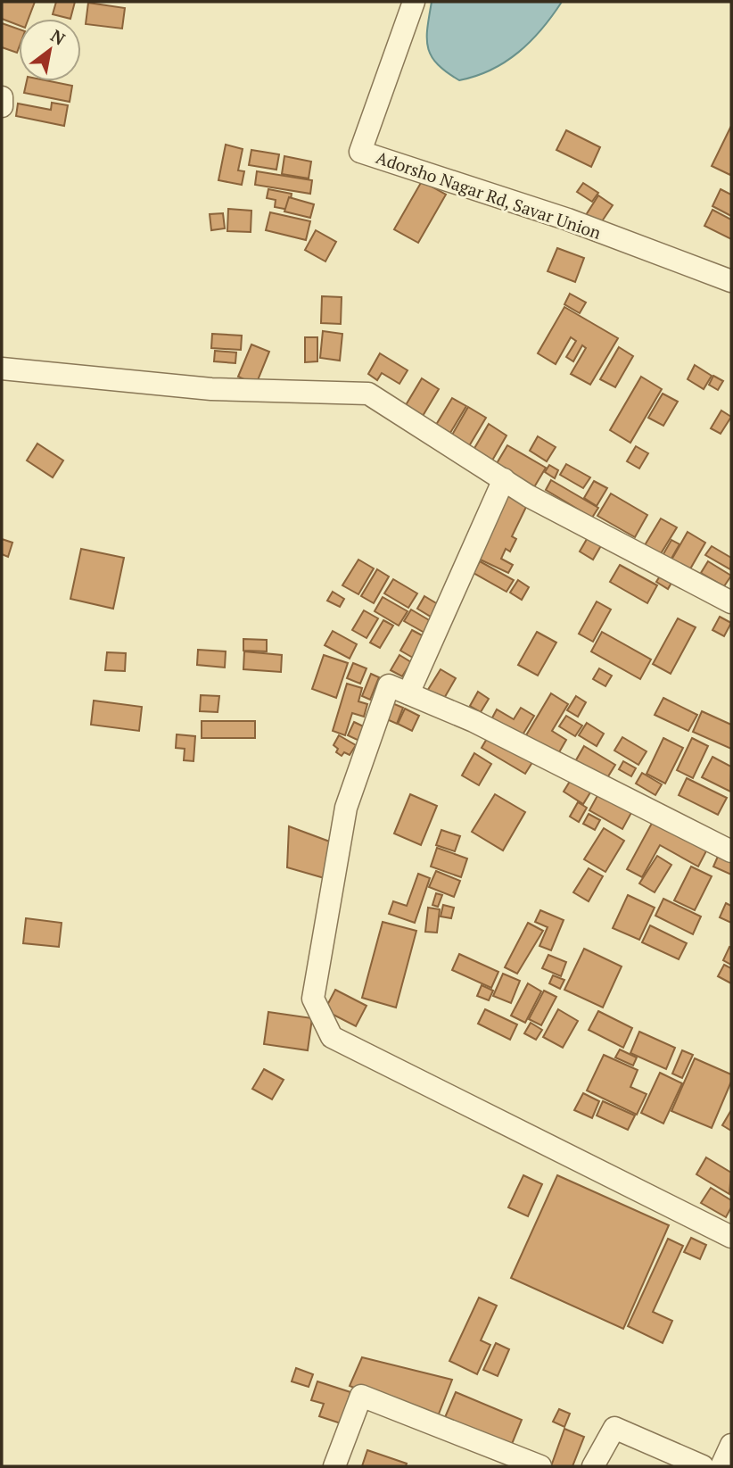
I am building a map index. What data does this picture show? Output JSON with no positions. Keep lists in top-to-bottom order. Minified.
{"streets":{"street":["Adorsho Nagar Rd, Savar Union"]},"north":"top right"}
